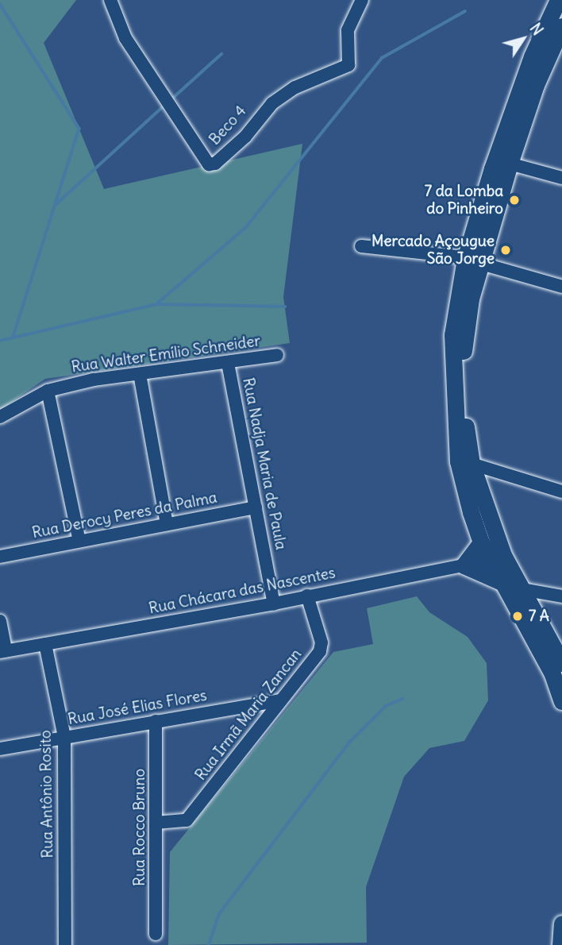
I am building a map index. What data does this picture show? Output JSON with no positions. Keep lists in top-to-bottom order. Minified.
{"streets":{"street":["Beco 4","Rua Walter Emílio Schneider","Rua Nadja Maria de Paula","Rua Derocy Peres da Palma","Rua Chácara das Nascentes","Rua José Elias Flores","Rua Irmã Maria Zancan","Rua Antônio Rosito","Rua Rocco Bruno"]},"crossings":[["Rua Walter Emílio Schneider","Rua Nadja Maria de Paula"],["Rua Nadja Maria de Paula","Rua Derocy Peres da Palma"],["Rua Nadja Maria de Paula","Rua Chácara das Nascentes"],["Rua Chácara das Nascentes","Rua Irmã Maria Zancan"],["Rua Chácara das Nascentes","Rua Antônio Rosito"],["Rua José Elias Flores","Rua Irmã Maria Zancan"],["Rua José Elias Flores","Rua Antônio Rosito"],["Rua José Elias Flores","Rua Rocco Bruno"],["Rua Irmã Maria Zancan","Rua Rocco Bruno"]],"places":["7 da Lomba do Pinheiro","Mercado Açougue São Jorge","7 A"],"north":"top right"}
